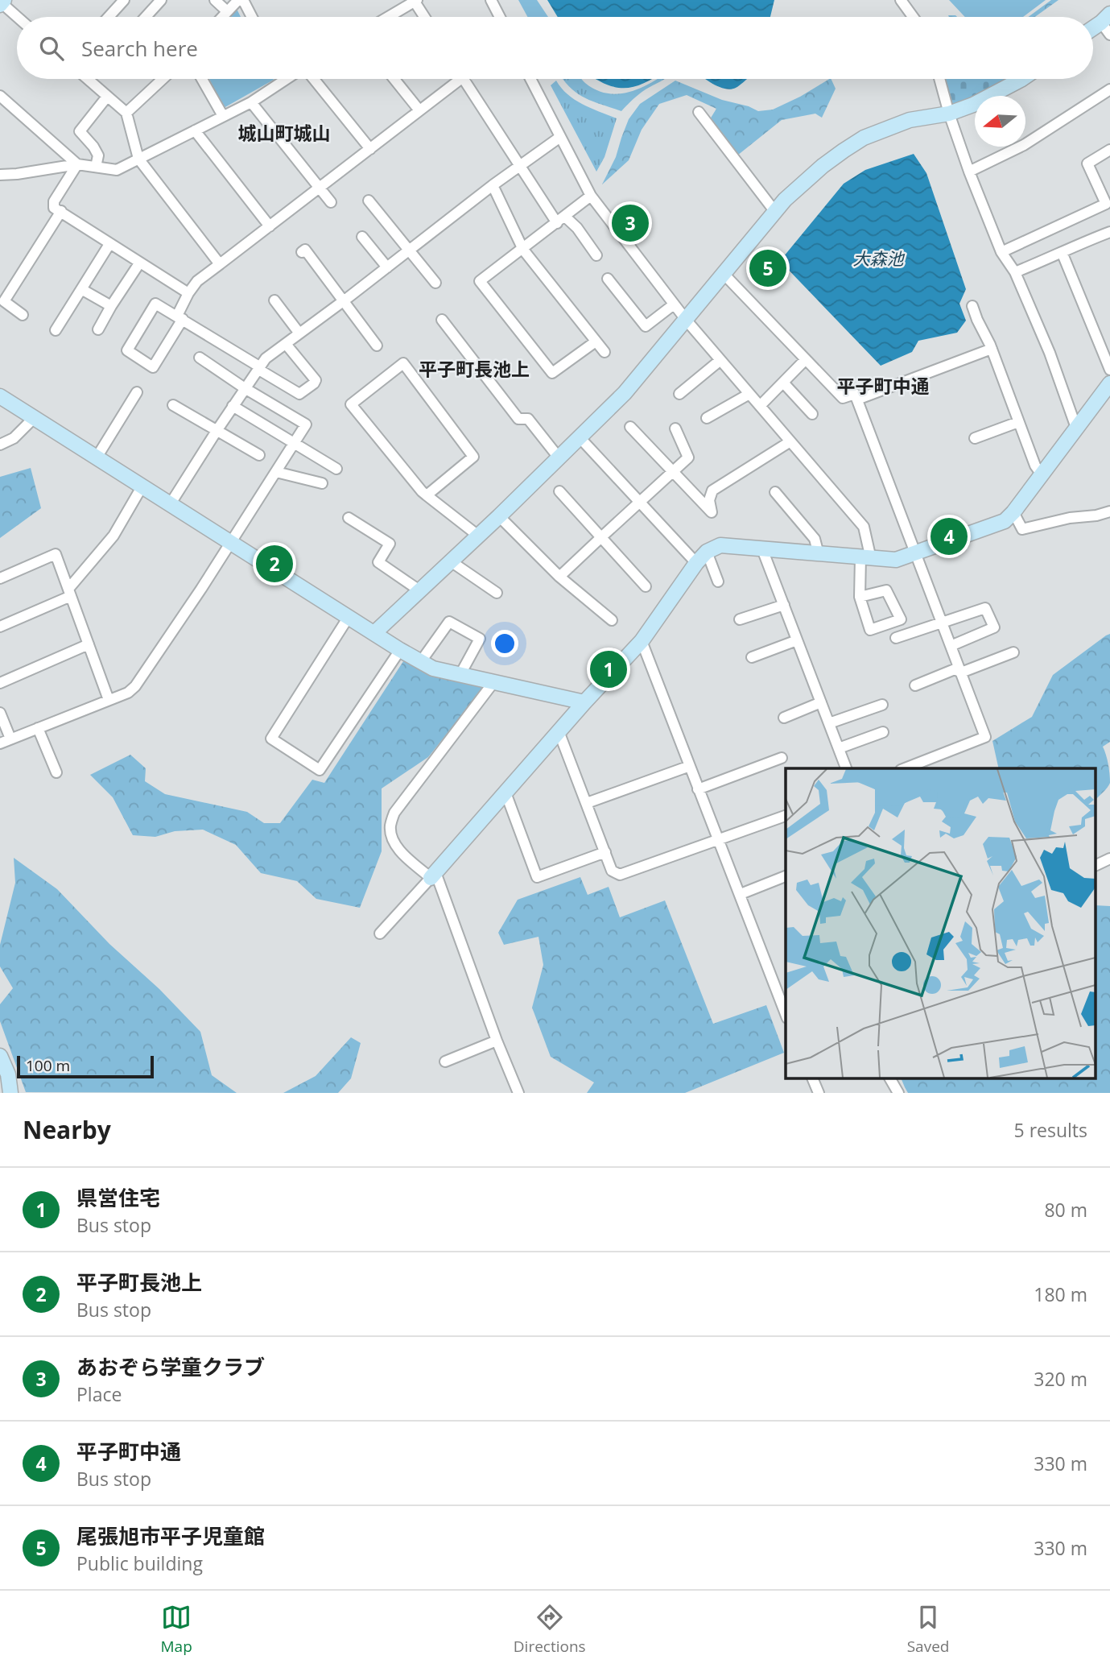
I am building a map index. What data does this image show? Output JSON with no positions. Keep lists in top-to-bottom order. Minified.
{"districts":["城山町城山","平子町長池上","平子町中通"],"water":["大森池"],"scale_bar":"100 m","north":"left","page":{"search":"Search here","pins":["3","5","4","2","1"],"scale":"100 m","heading":["Nearby","5 results"],"list":[{"mark":"1","name":"県営住宅","note":"Bus stop","value":"80 m"},{"mark":"2","name":"平子町長池上","note":"Bus stop","value":"180 m"},{"mark":"3","name":"あおぞら学童クラブ","note":"Place","value":"320 m"},{"mark":"4","name":"平子町中通","note":"Bus stop","value":"330 m"},{"mark":"5","name":"尾張旭市平子児童館","note":"Public building","value":"330 m"}],"nav":["Map","Directions","Saved"]}}
